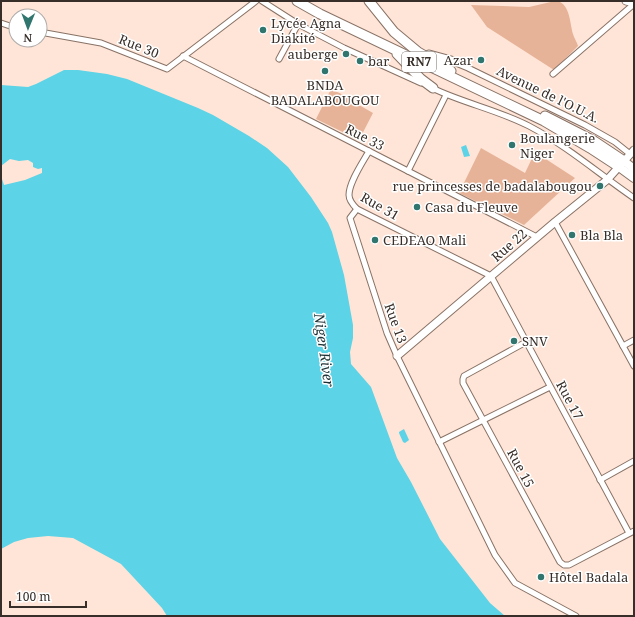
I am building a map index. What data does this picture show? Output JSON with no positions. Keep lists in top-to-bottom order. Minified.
{"streets":{"highway":["RN7"],"main road":["Avenue de l'O.U.A."],"street":["Rue 30","Rue 33","Rue 31","Rue 22","Rue 13","Rue 17","Rue 15"]},"crossings":[["Rue 30","Rue 33"],["RN7","Avenue de l'O.U.A."],["RN7","Rue 22"],["Avenue de l'O.U.A.","Rue 22"],["Rue 33","Rue 31"],["Rue 33","Rue 22"],["Rue 31","Rue 22"],["Rue 31","Rue 13"],["Rue 31","Rue 17"],["Rue 22","Rue 13"],["Rue 22","Rue 17"],["Rue 17","Rue 15"]],"water":["Niger River"],"places":["Lycée Agna Diakité","auberge","Azar","bar","BNDA BADALABOUGOU","Boulangerie Niger","rue princesses de badalabougou","Casa du Fleuve","Bla Bla","CEDEAO Mali","SNV","Hôtel Badala"],"scale_bar":"100 m","north":"bottom"}
